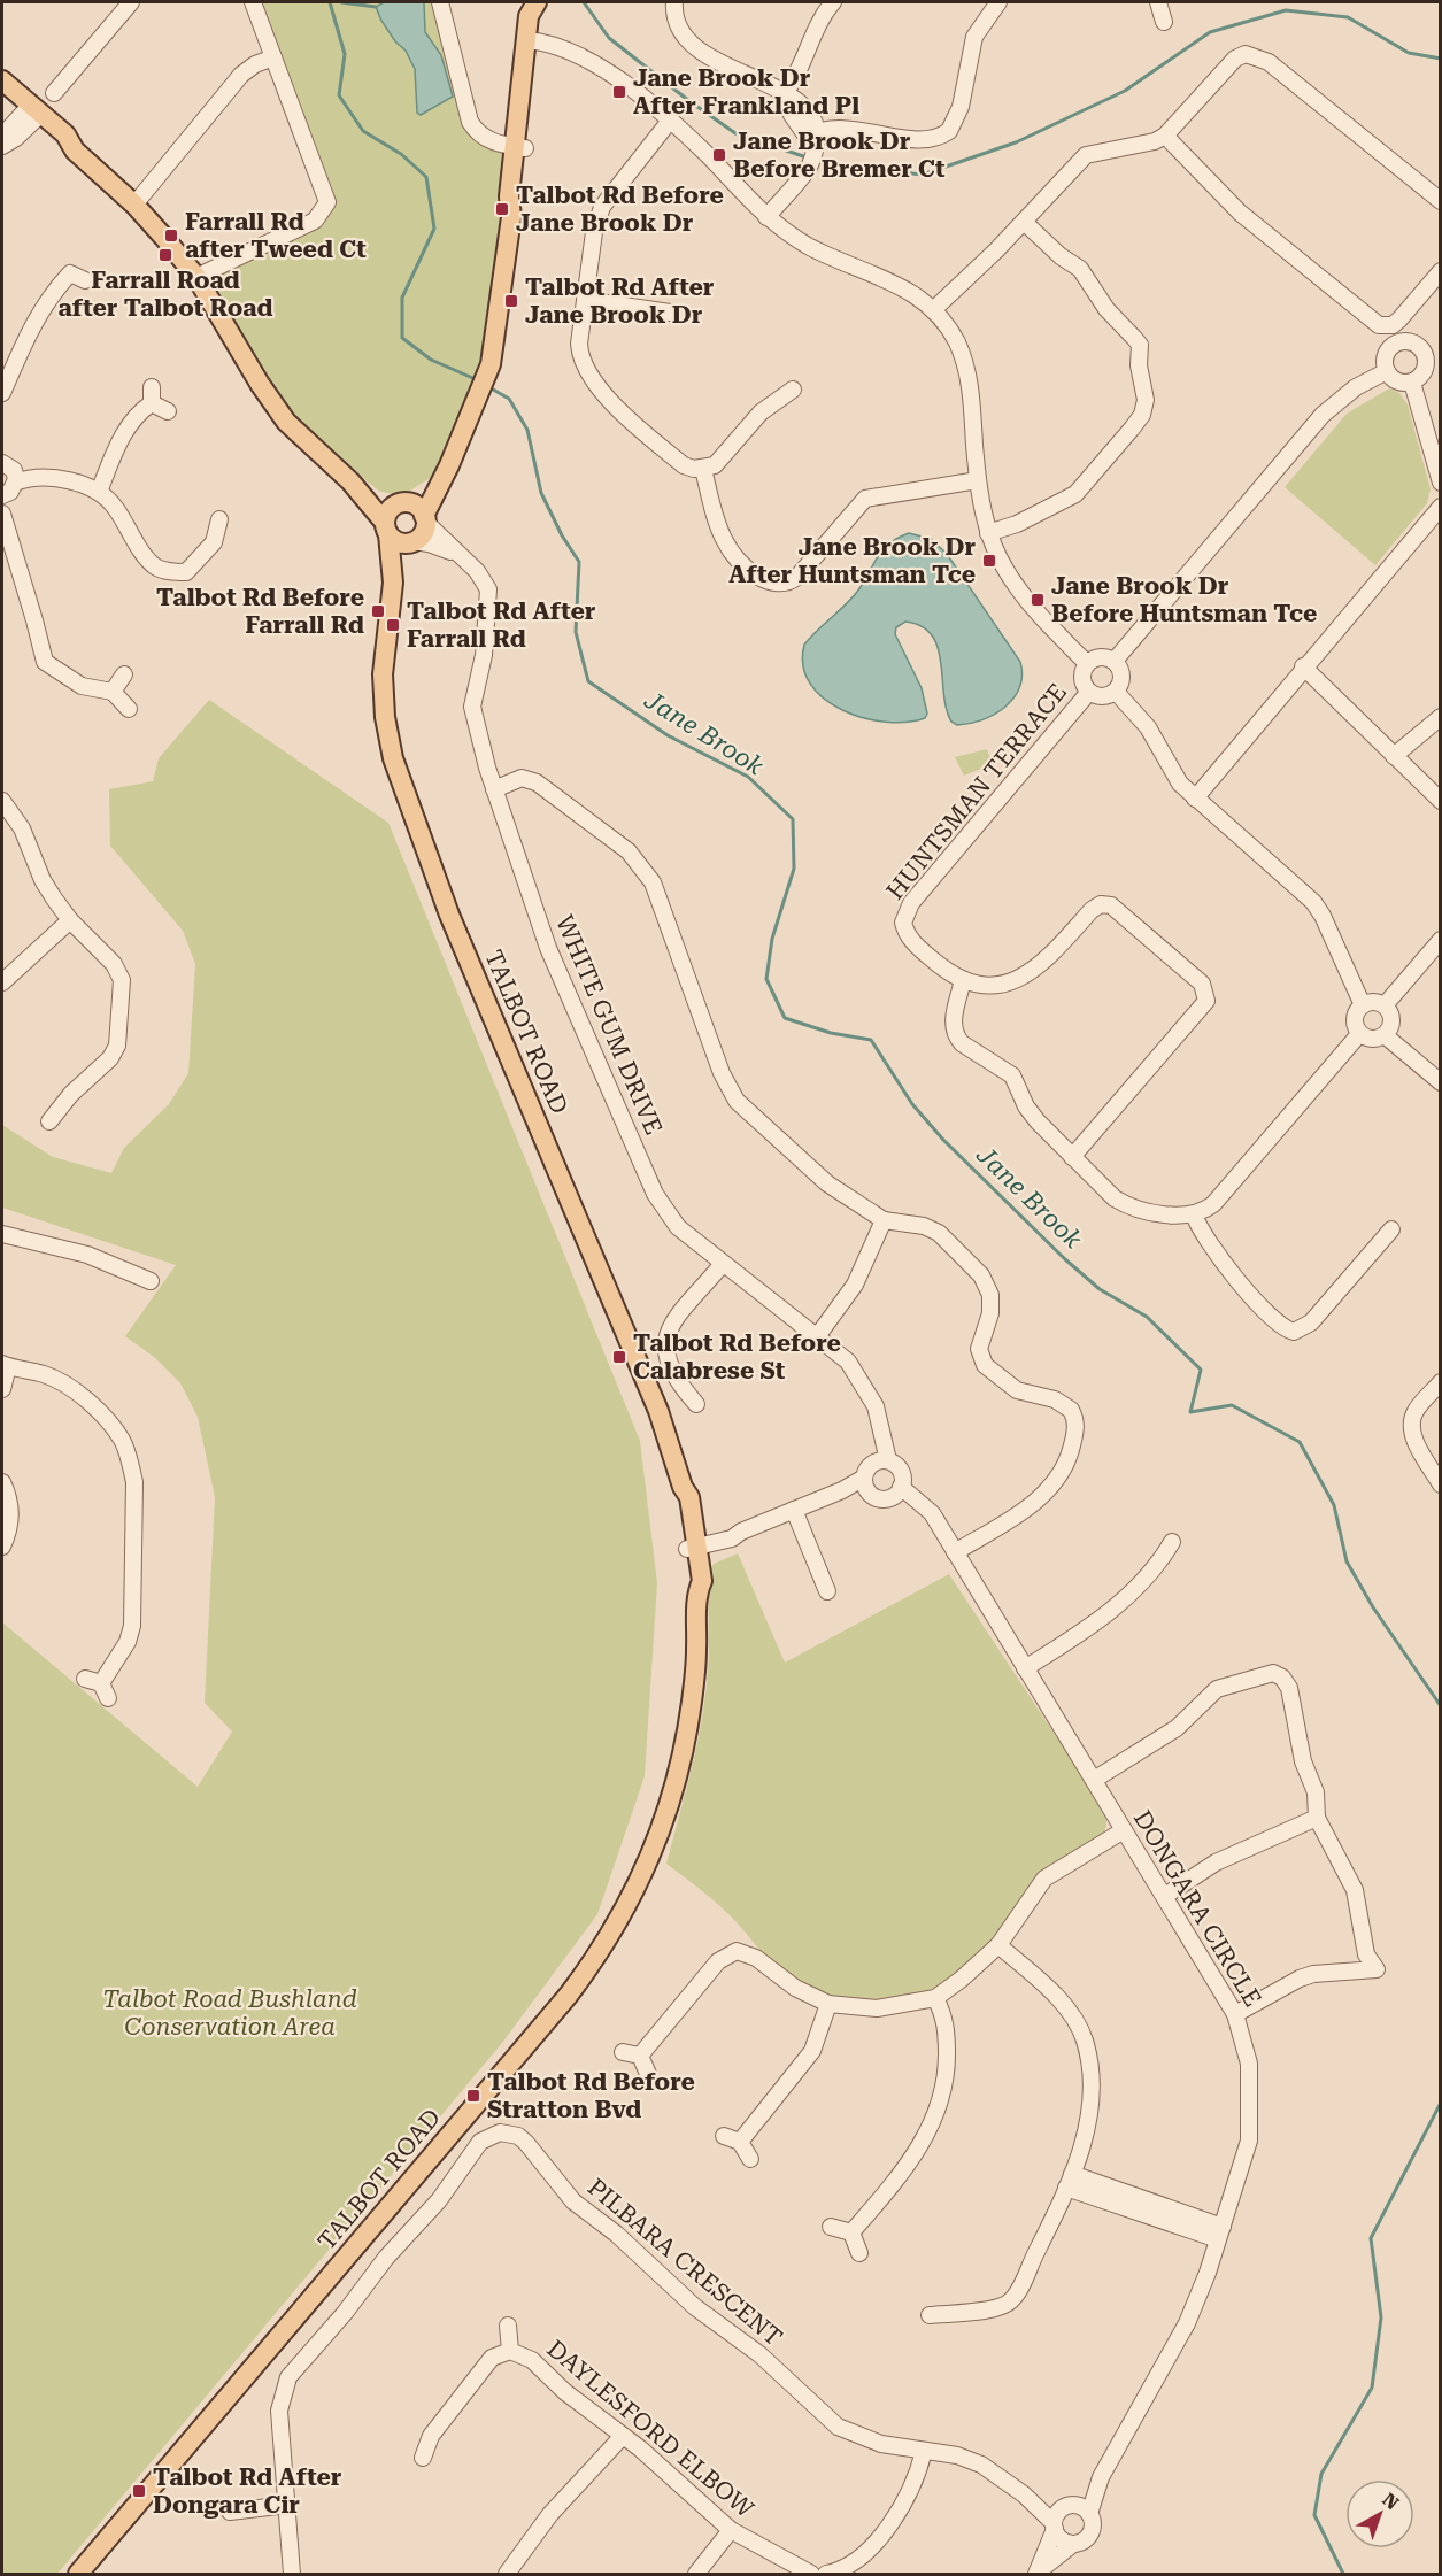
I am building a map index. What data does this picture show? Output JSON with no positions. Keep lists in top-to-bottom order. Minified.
{"streets":{"main road":["TALBOT ROAD"],"street":["HUNTSMAN TERRACE","WHITE GUM DRIVE","DONGARA CIRCLE","PILBARA CRESCENT","DAYLESFORD ELBOW"]},"crossings":[["WHITE GUM DRIVE","TALBOT ROAD"],["WHITE GUM DRIVE","DONGARA CIRCLE"],["DONGARA CIRCLE","PILBARA CRESCENT"]],"water":["Jane Brook"],"parks":["Talbot Road Bushland Conservation Area"],"places":{"transit":["Jane Brook Dr After Frankland Pl","Jane Brook Dr Before Bremer Ct","Talbot Rd Before Jane Brook Dr","Farrall Rd after Tweed Ct","Farrall Road after Talbot Road","Talbot Rd After Jane Brook Dr","Jane Brook Dr After Huntsman Tce","Jane Brook Dr Before Huntsman Tce","Talbot Rd Before Farrall Rd","Talbot Rd After Farrall Rd","Talbot Rd Before Calabrese St","Talbot Rd Before Stratton Bvd","Talbot Rd After Dongara Cir"]},"north":"top right"}
